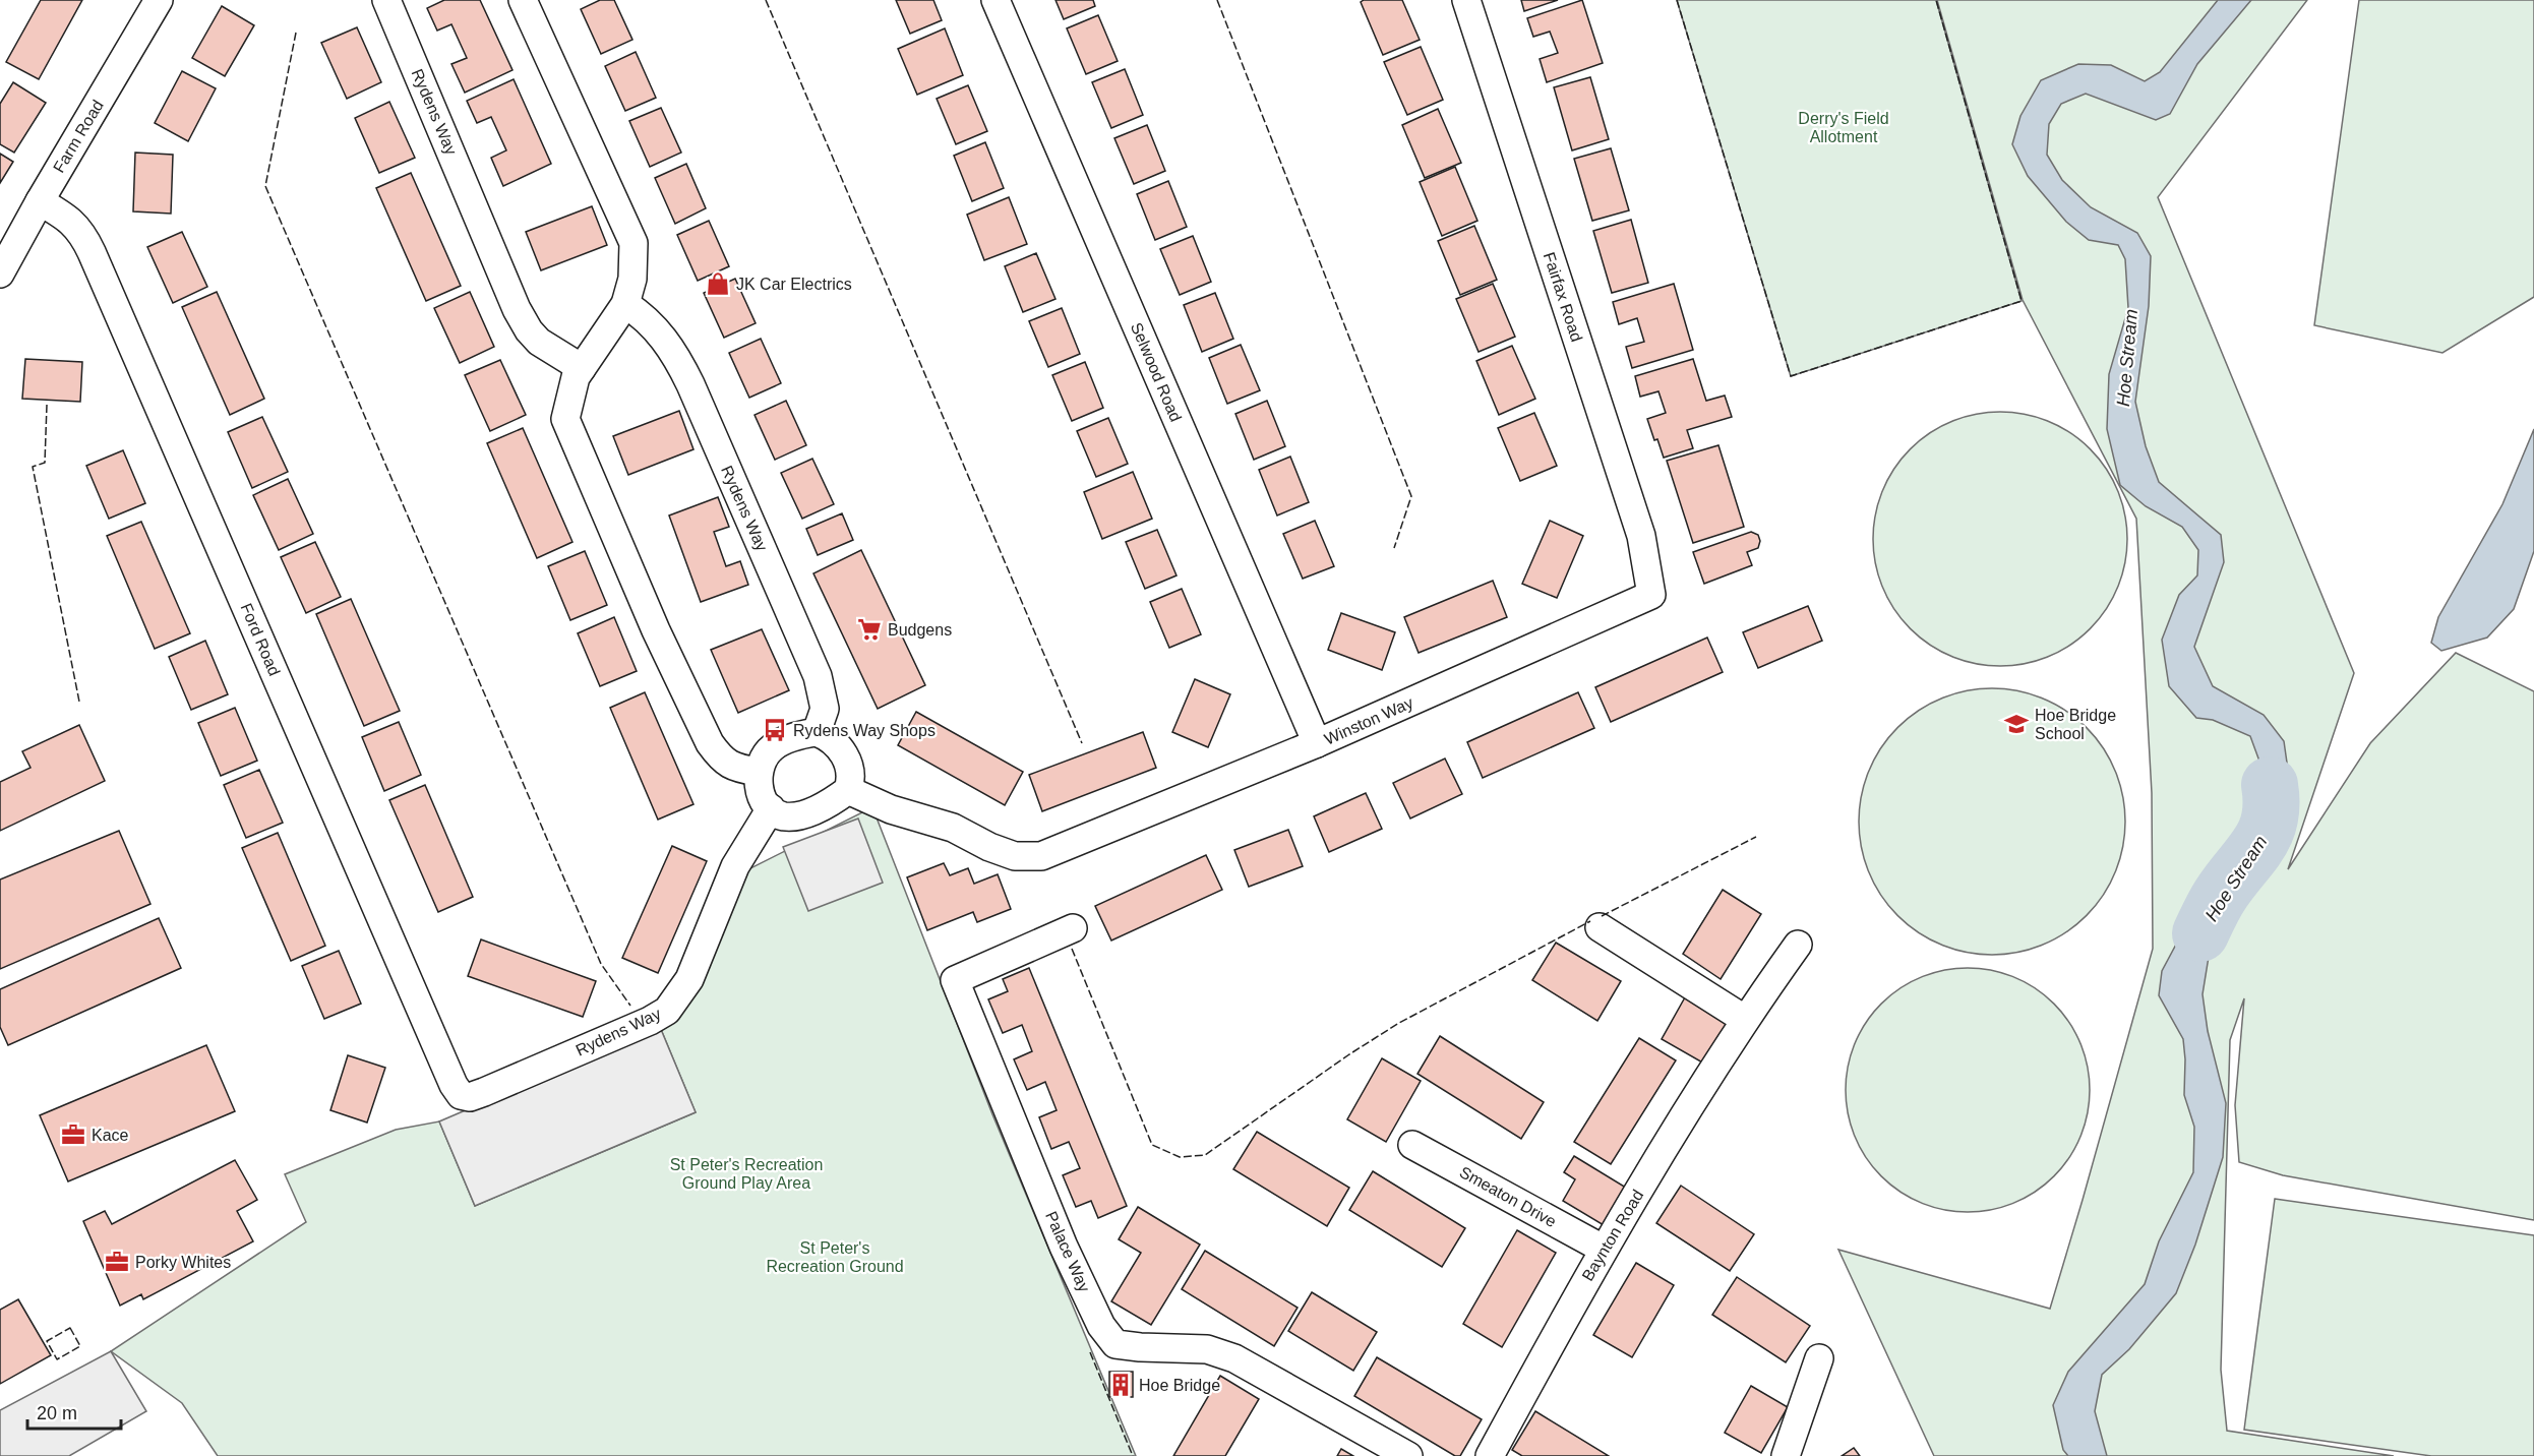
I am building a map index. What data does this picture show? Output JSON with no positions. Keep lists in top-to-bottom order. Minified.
{"streets":{"street":["Rydens Way","Farm Road","Fairfax Road","Selwood Road","Ford Road","Winston Way","Smeaton Drive","Baynton Road","Palace Way"]},"crossings":[["Rydens Way","Ford Road"],["Rydens Way","Winston Way"],["Farm Road","Ford Road"],["Fairfax Road","Winston Way"],["Selwood Road","Winston Way"],["Smeaton Drive","Baynton Road"]],"water":["Hoe Stream"],"parks":["Derry's Field Allotment","St Peter's Recreation Ground Play Area","St Peter's Recreation Ground"],"places":{"shop":["JK Car Electrics"],"supermarket":["Budgens"],"school or university":["Hoe Bridge School"],"bus stop":["Rydens Way Shops"],"office":["Kace","Porky Whites"],"building":["Hoe Bridge"]},"scale_bar":"20 m"}
